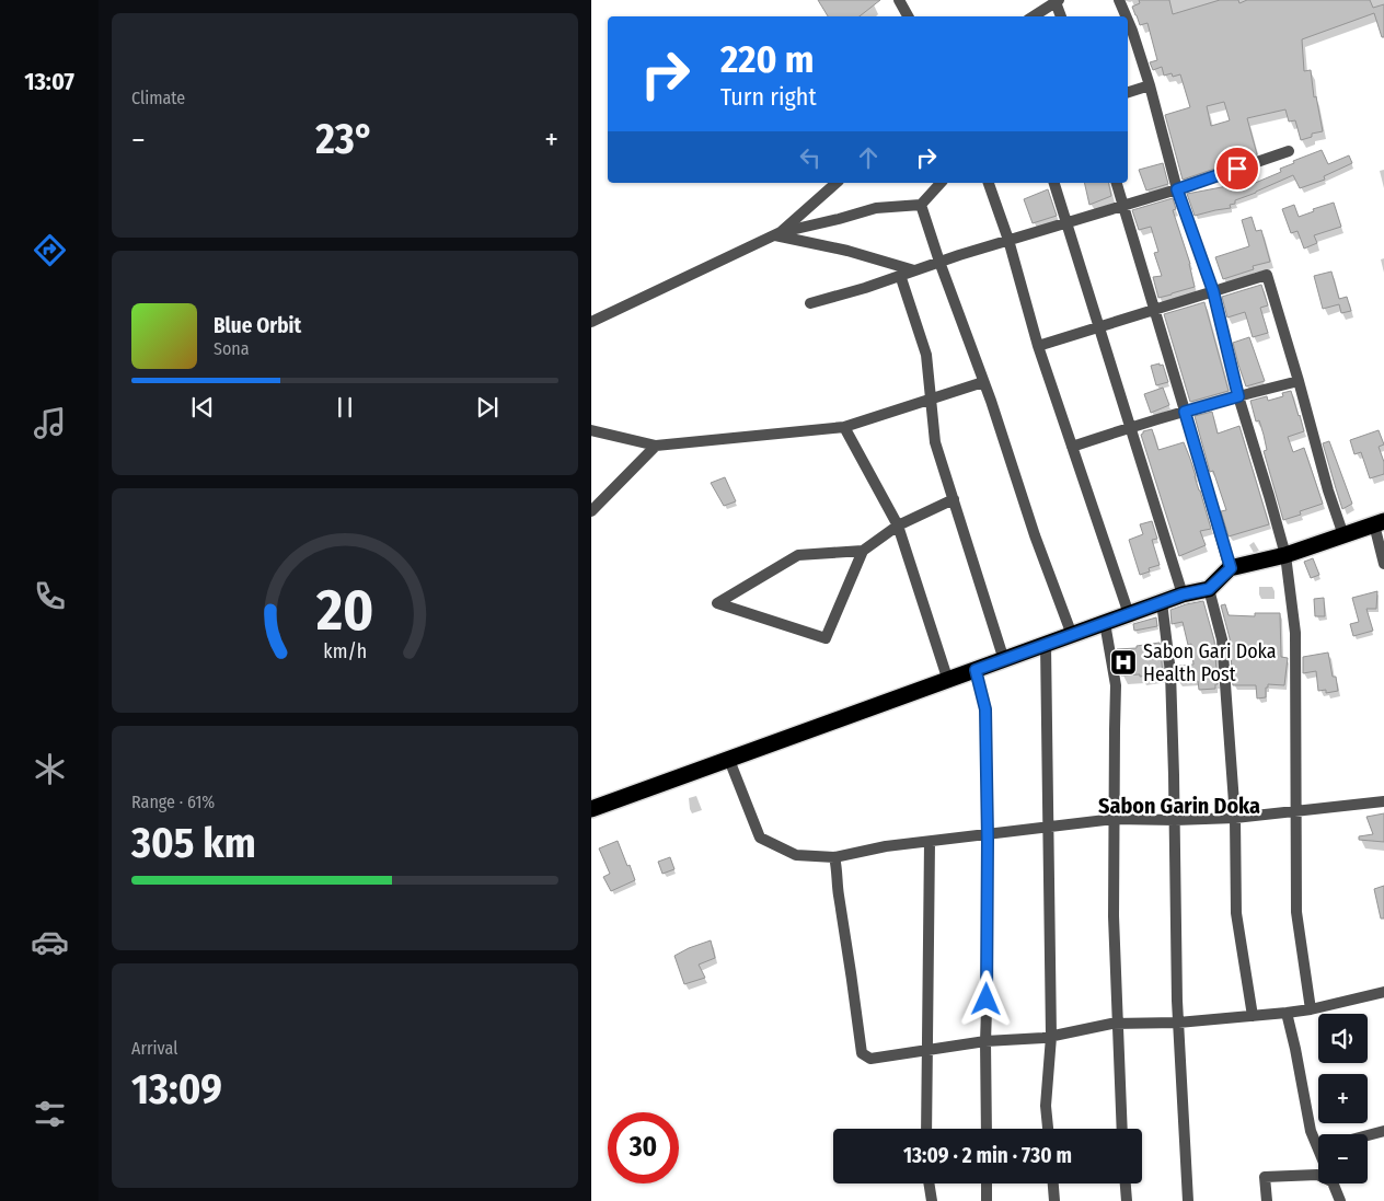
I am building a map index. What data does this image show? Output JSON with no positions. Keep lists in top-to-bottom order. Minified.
{"districts":["Sabon Garin Doka"],"places":{"hospital":["Sabon Gari Doka Health Post"]},"page":{"tabs":"13:07","tile":["Climate",["Range · 61%","305 km"],["Arrival","13:09"]],"turn":["220 m","Turn right"],"heat":["−","23°","+"],"song":["Blue Orbit","Sona"],"map_buttons":["+","−"],"limit":"30","trip":"13:09 · 2 min · 730 m","gauge":["20","km/h"]}}
